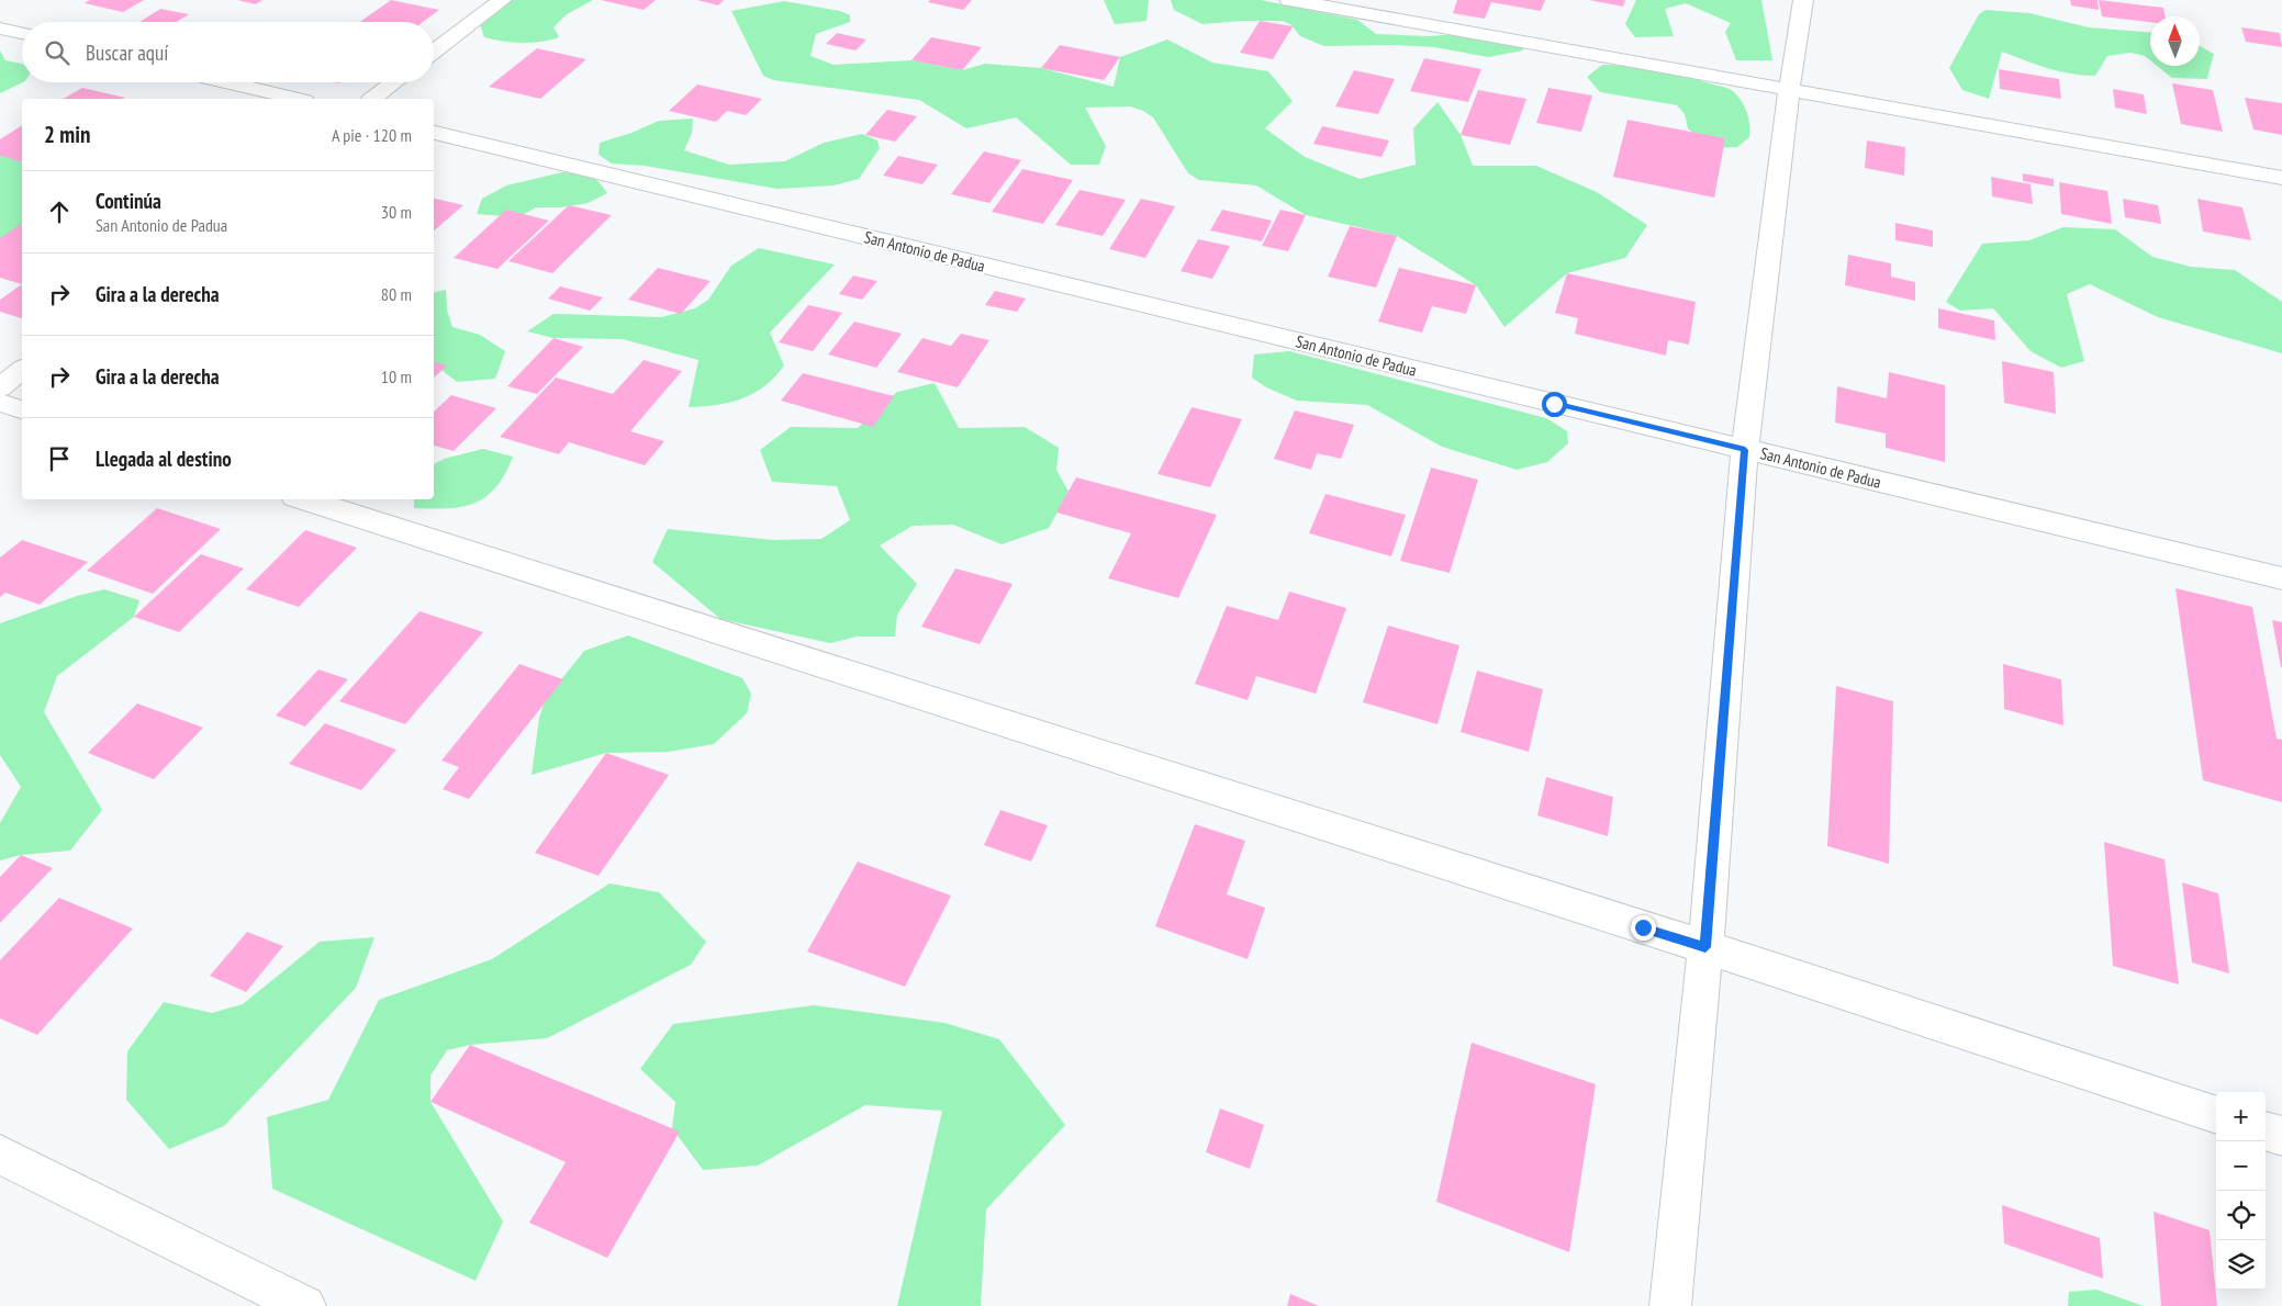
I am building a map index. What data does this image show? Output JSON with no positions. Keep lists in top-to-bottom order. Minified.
{"streets":{"street":["San Antonio de Padua"]},"north":"top","page":{"search":"Buscar aquí","heading":["2 min","A pie · 120 m"],"list":[["Continúa","San Antonio de Padua","30 m"],["Gira a la derecha","80 m"],["Gira a la derecha","10 m"],"Llegada al destino"],"map_buttons":["+","−"]}}
